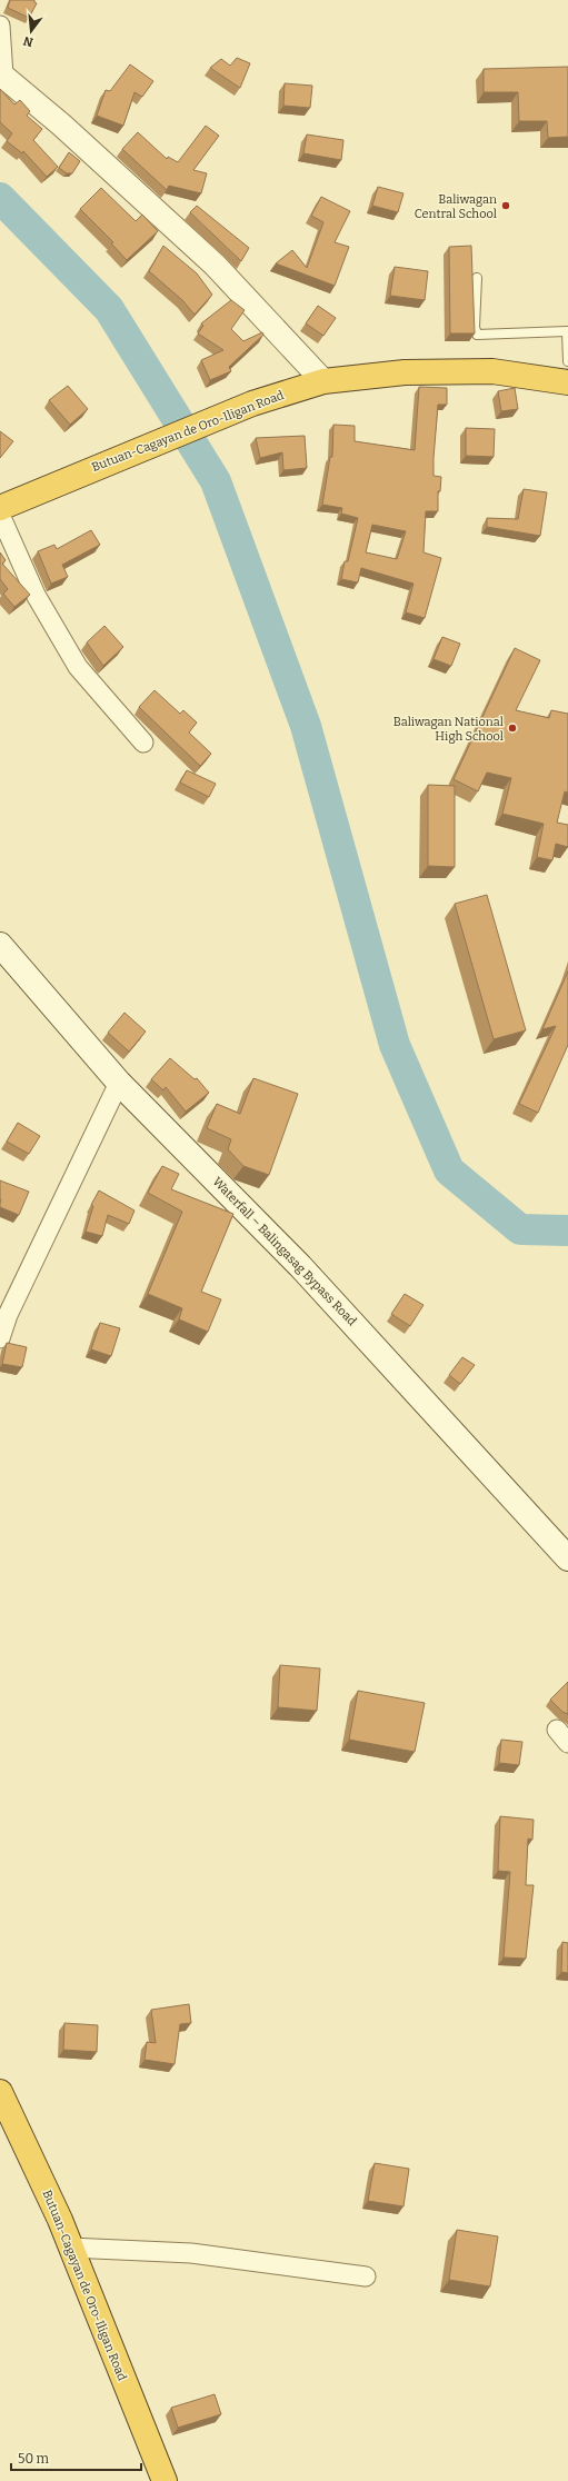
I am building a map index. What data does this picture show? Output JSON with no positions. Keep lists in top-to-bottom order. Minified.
{"streets":{"highway":["Butuan-Cagayan de Oro-Iligan Road"],"main road":["Waterfall ‒ Balingasag Bypass Road"]},"places":["Baliwagan Central School","Baliwagan National High School"],"scale_bar":"50 m","north":"bottom"}
